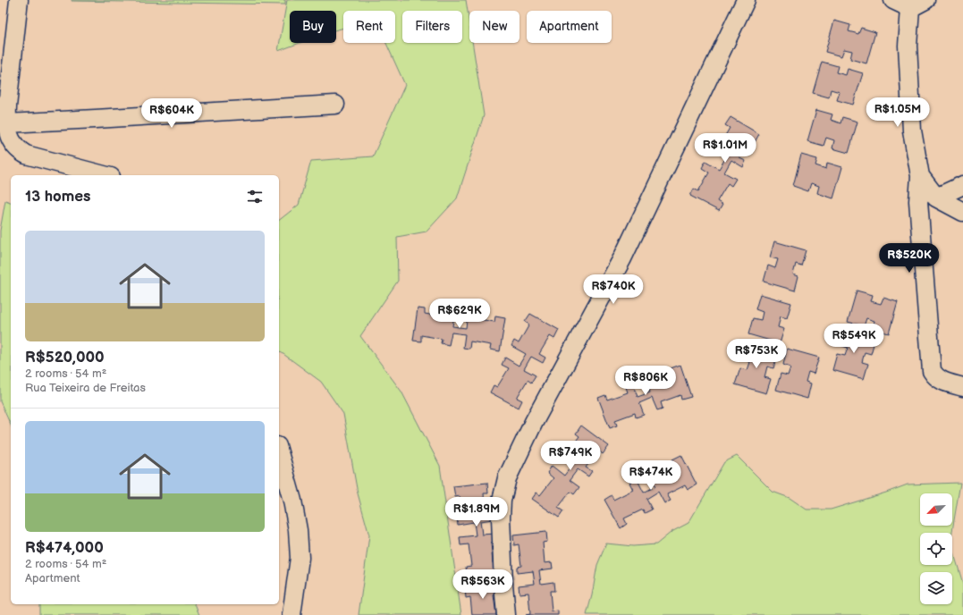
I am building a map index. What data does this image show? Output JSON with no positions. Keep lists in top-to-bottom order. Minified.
{"north":"bottom left","page":{"chip":["Buy","Rent","Filters","New","Apartment"],"price":["R$1.05M","R$604K","R$1.01M","R$520K","R$740K","R$629K","R$549K","R$753K","R$806K","R$749K","R$474K","R$1.89M","R$563K"],"heading":"13 homes","list":[{"name":"R$520,000","note":"2 rooms · 54 m² · Rua Teixeira de Freitas"},{"name":"R$474,000","note":"2 rooms · 54 m² · Apartment"}]}}
